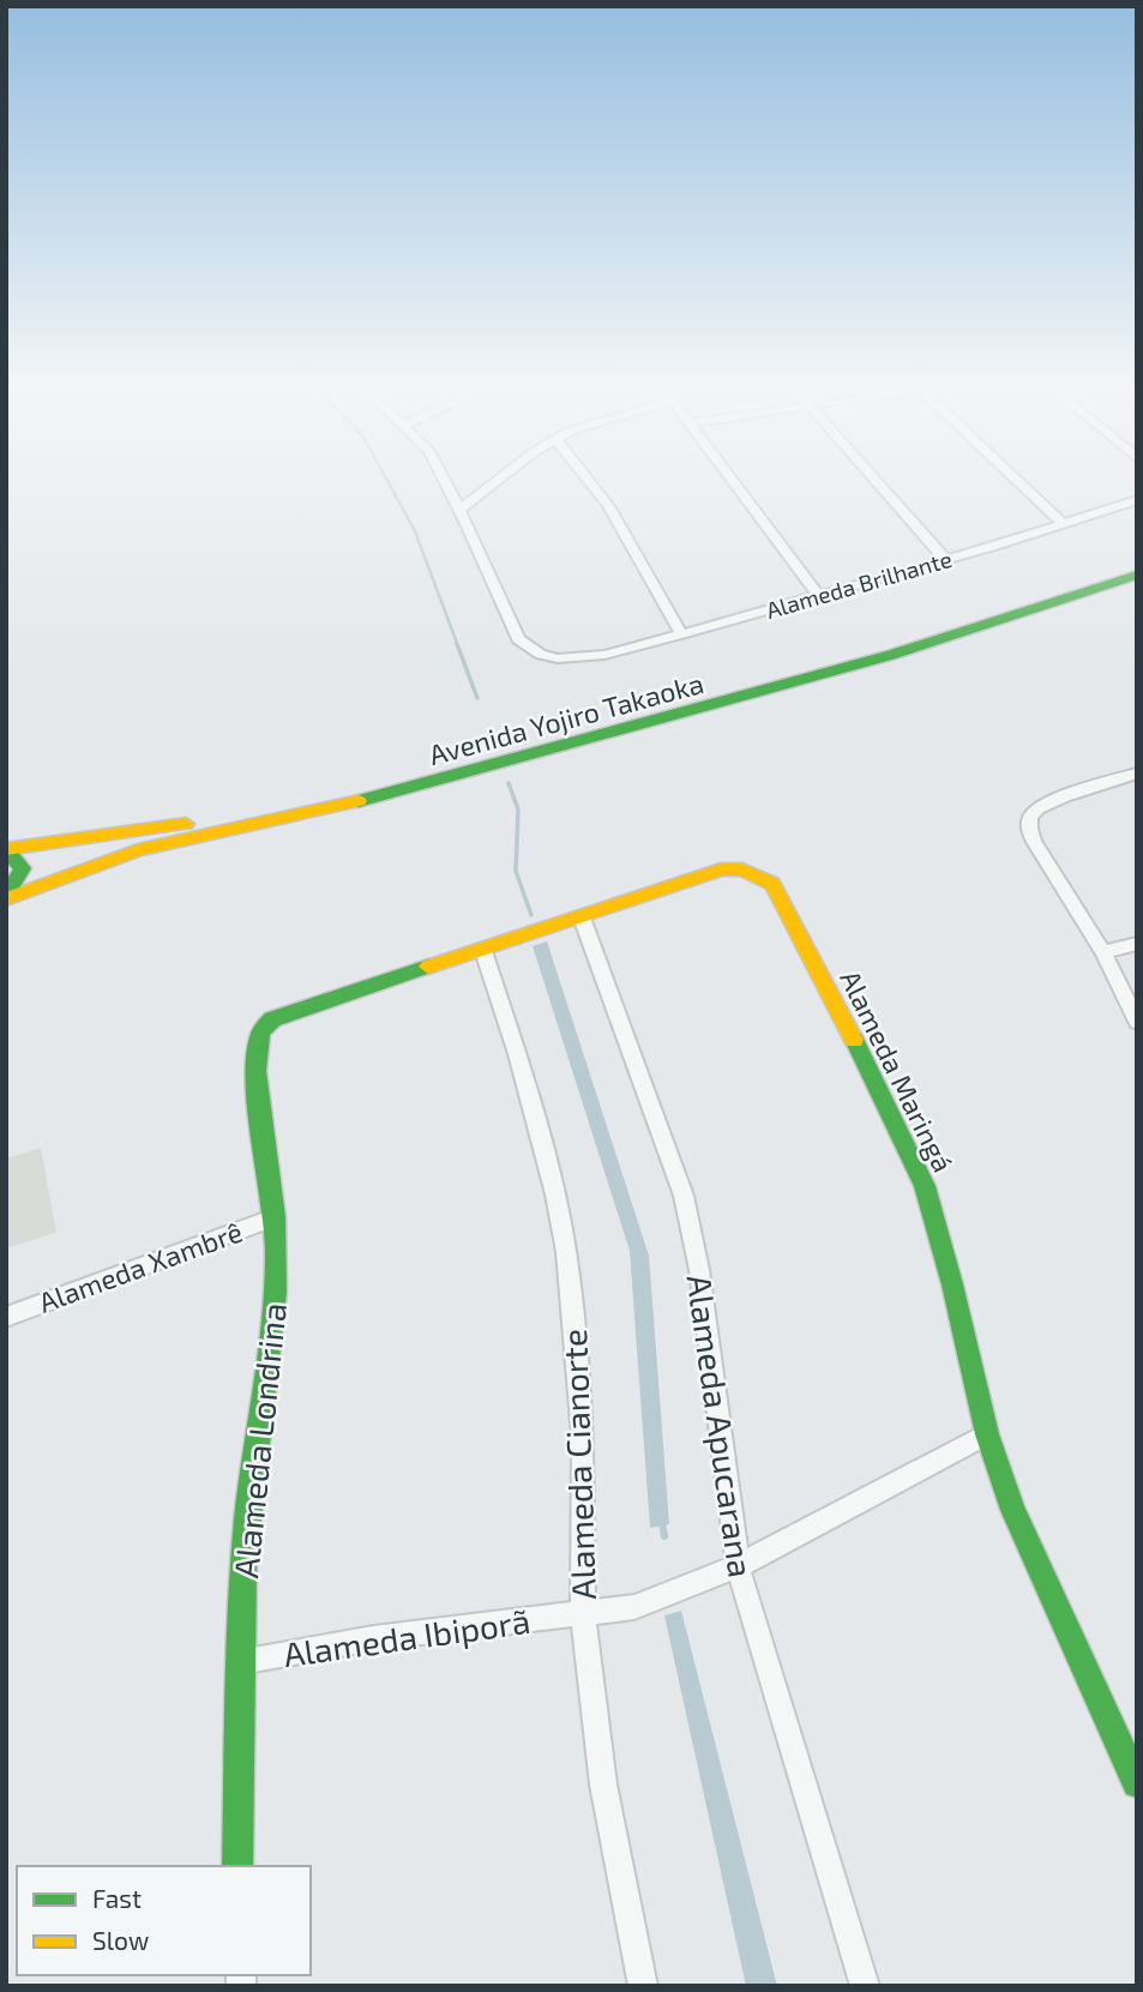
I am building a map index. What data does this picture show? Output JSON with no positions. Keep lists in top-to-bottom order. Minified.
{"streets":{"main road":["Avenida Yojiro Takaoka","Alameda Maringá","Alameda Londrina"],"street":["Alameda Brilhante","Alameda Xambrê","Alameda Apucarana","Alameda Cianorte","Alameda Ibiporã"]},"crossings":[["Alameda Maringá","Alameda Apucarana"],["Alameda Maringá","Alameda Londrina"],["Alameda Maringá","Alameda Cianorte"],["Alameda Maringá","Alameda Ibiporã"],["Alameda Xambrê","Alameda Londrina"],["Alameda Apucarana","Alameda Ibiporã"],["Alameda Londrina","Alameda Ibiporã"],["Alameda Cianorte","Alameda Ibiporã"]],"legend":["Fast","Slow"]}
